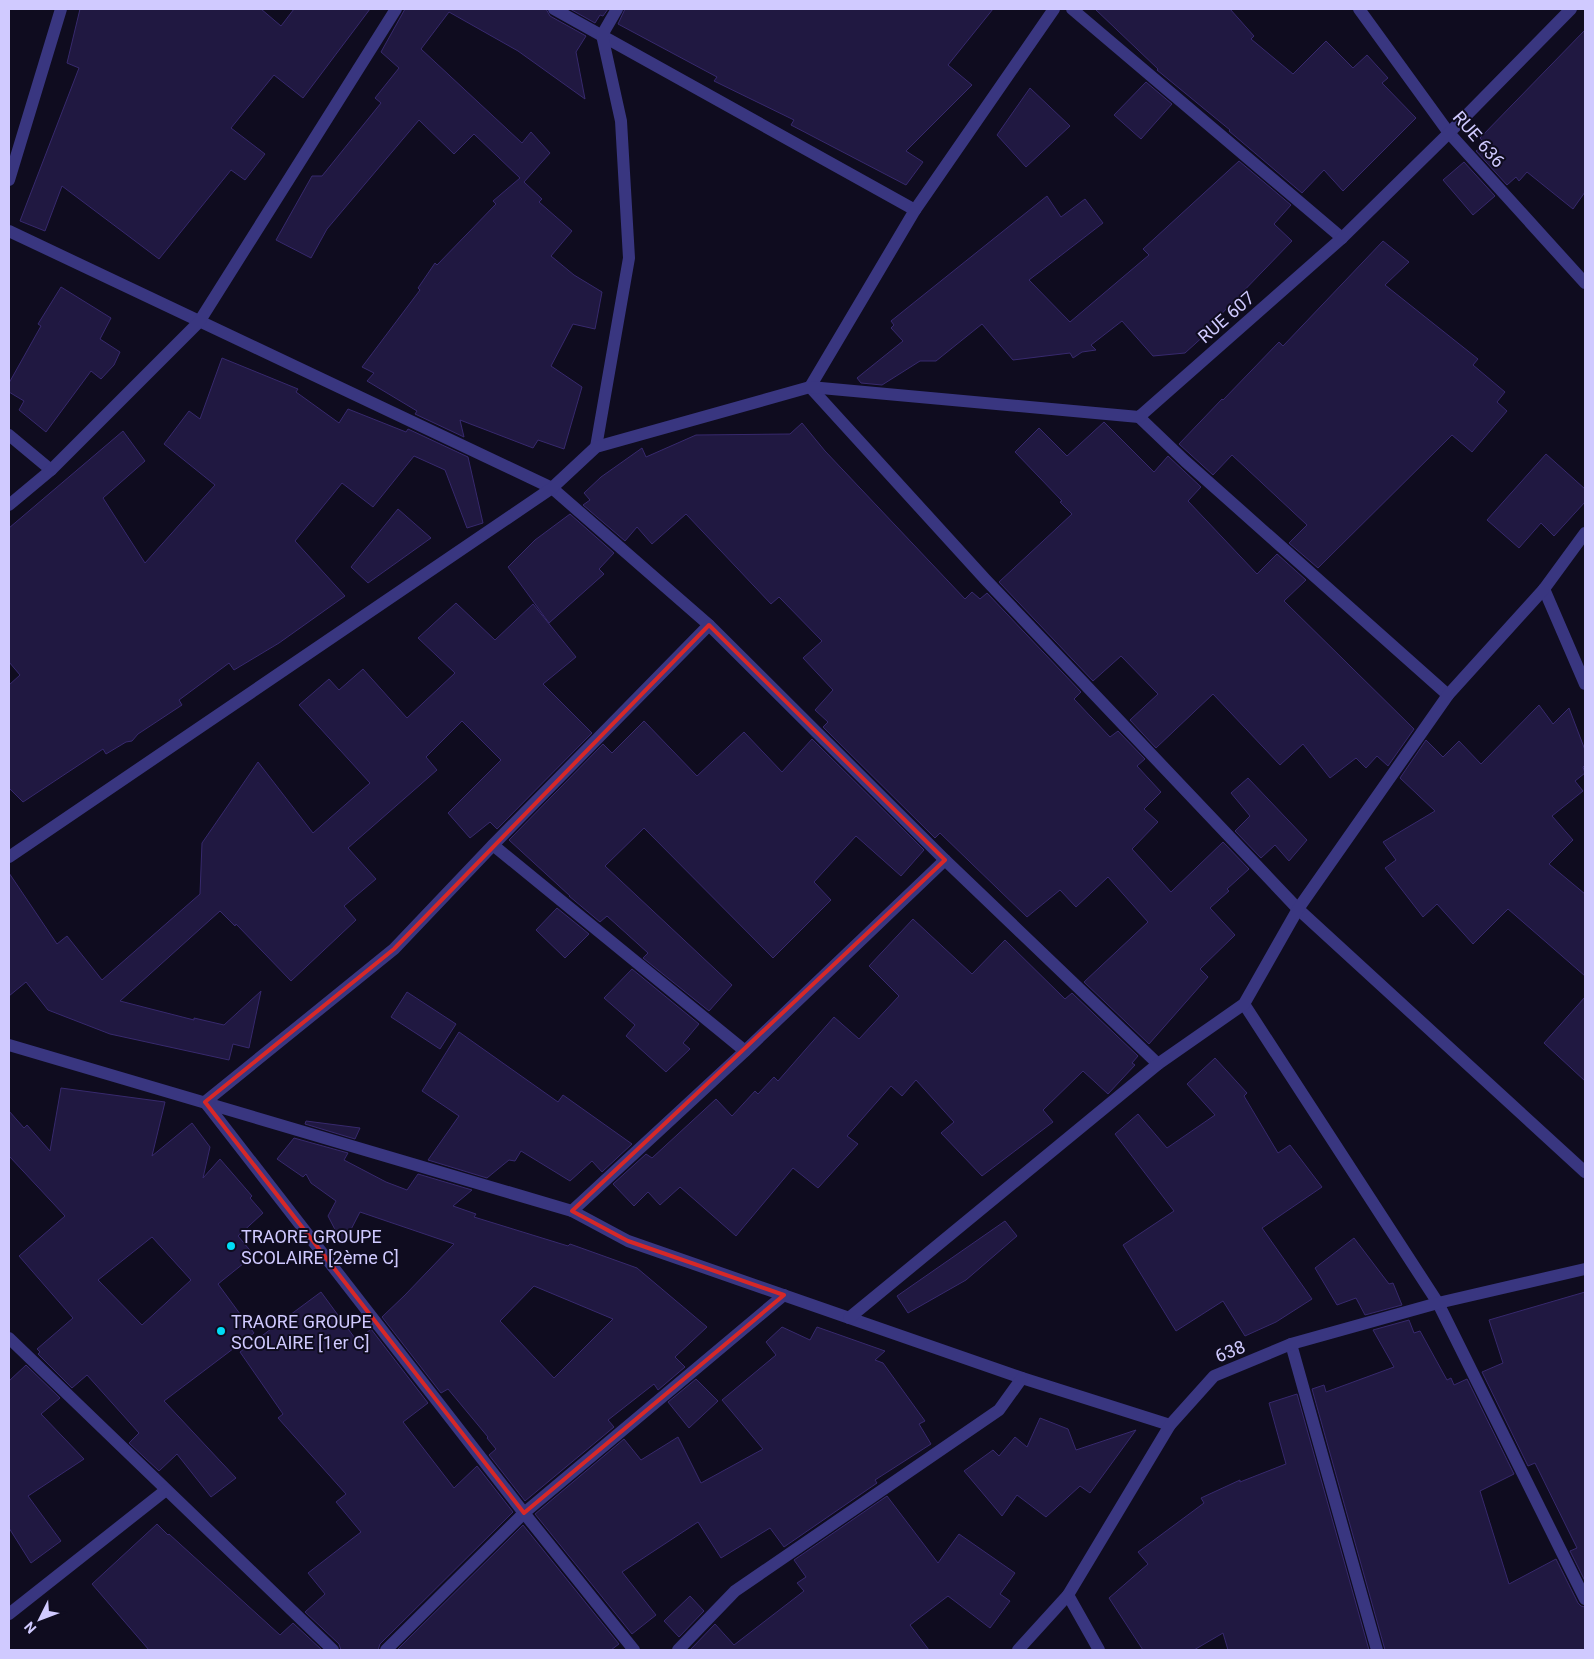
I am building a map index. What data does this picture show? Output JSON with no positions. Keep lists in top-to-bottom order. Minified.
{"streets":{"street":["RUE 636","RUE 607","638"]},"crossings":[["RUE 636","RUE 607"]],"places":["TRAORE GROUPE SCOLAIRE [2ème C]","TRAORE GROUPE SCOLAIRE [1er C]"],"north":"bottom left"}
